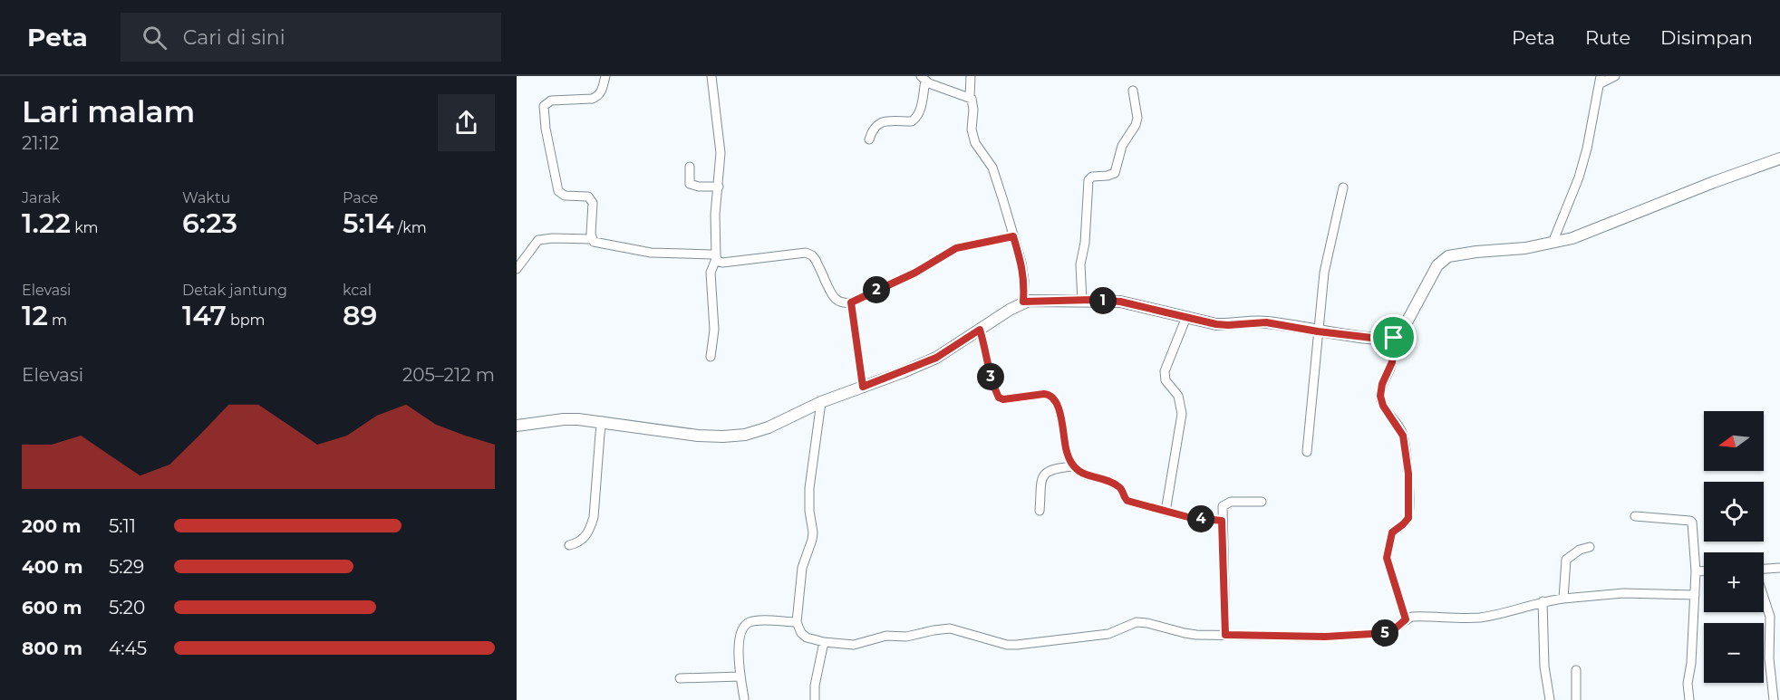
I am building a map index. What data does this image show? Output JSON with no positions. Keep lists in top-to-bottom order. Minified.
{"north":"left","page":{"header":"Peta","search":"Cari di sini","nav":["Peta","Rute","Disimpan"],"heading":["Lari malam","21:12"],"stats":[["Jarak","1.22 km"],["Waktu","6:23"],["Pace","5:14 /km"],["Elevasi","12 m"],["Detak jantung","147 bpm"],["kcal","89"]],"pins":["2","1","3","4","5"],"chart":["Elevasi","205–212 m"],"map_buttons":["+","−"],"list":[{"name":"200 m","note":"5:11"},{"name":"400 m","note":"5:29"},{"name":"600 m","note":"5:20"},{"name":"800 m","note":"4:45"}]}}
